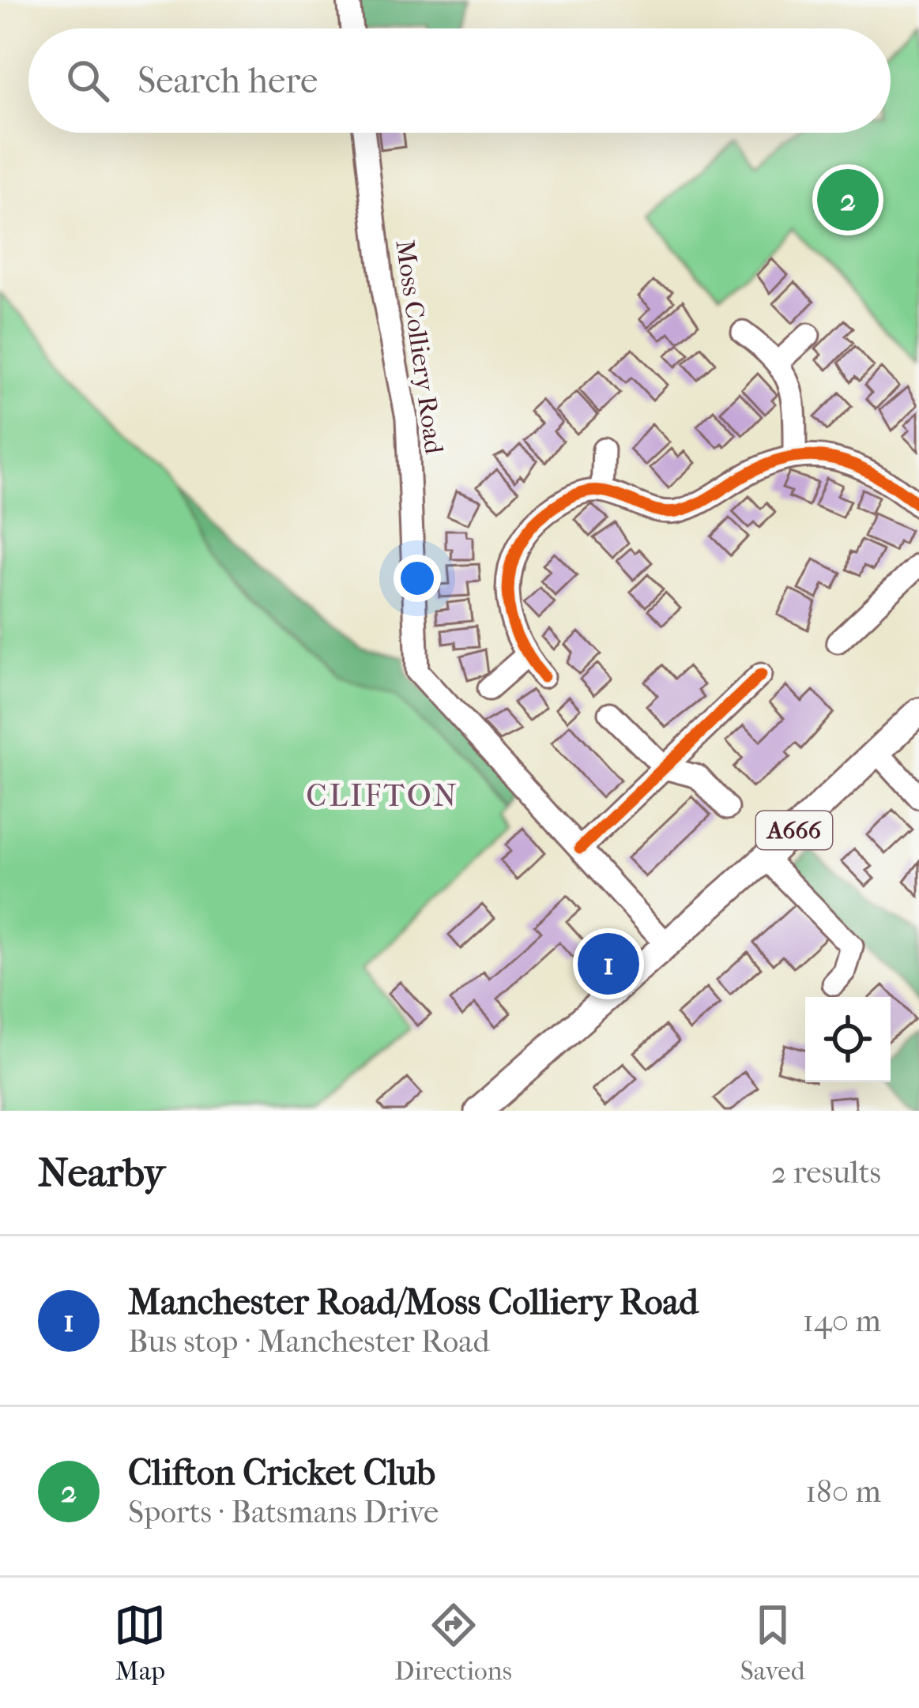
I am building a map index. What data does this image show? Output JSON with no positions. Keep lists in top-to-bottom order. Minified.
{"streets":{"main road":["A666"],"street":["Moss Colliery Road"]},"crossings":[["Moss Colliery Road","A666"]],"districts":["CLIFTON"],"page":{"search":"Search here","pins":["2","1"],"heading":["Nearby","2 results"],"list":[{"mark":"1","name":"Manchester Road/Moss Colliery Road","note":"Bus stop · Manchester Road","value":"140 m"},{"mark":"2","name":"Clifton Cricket Club","note":"Sports · Batsmans Drive","value":"180 m"}],"nav":["Map","Directions","Saved"]}}
